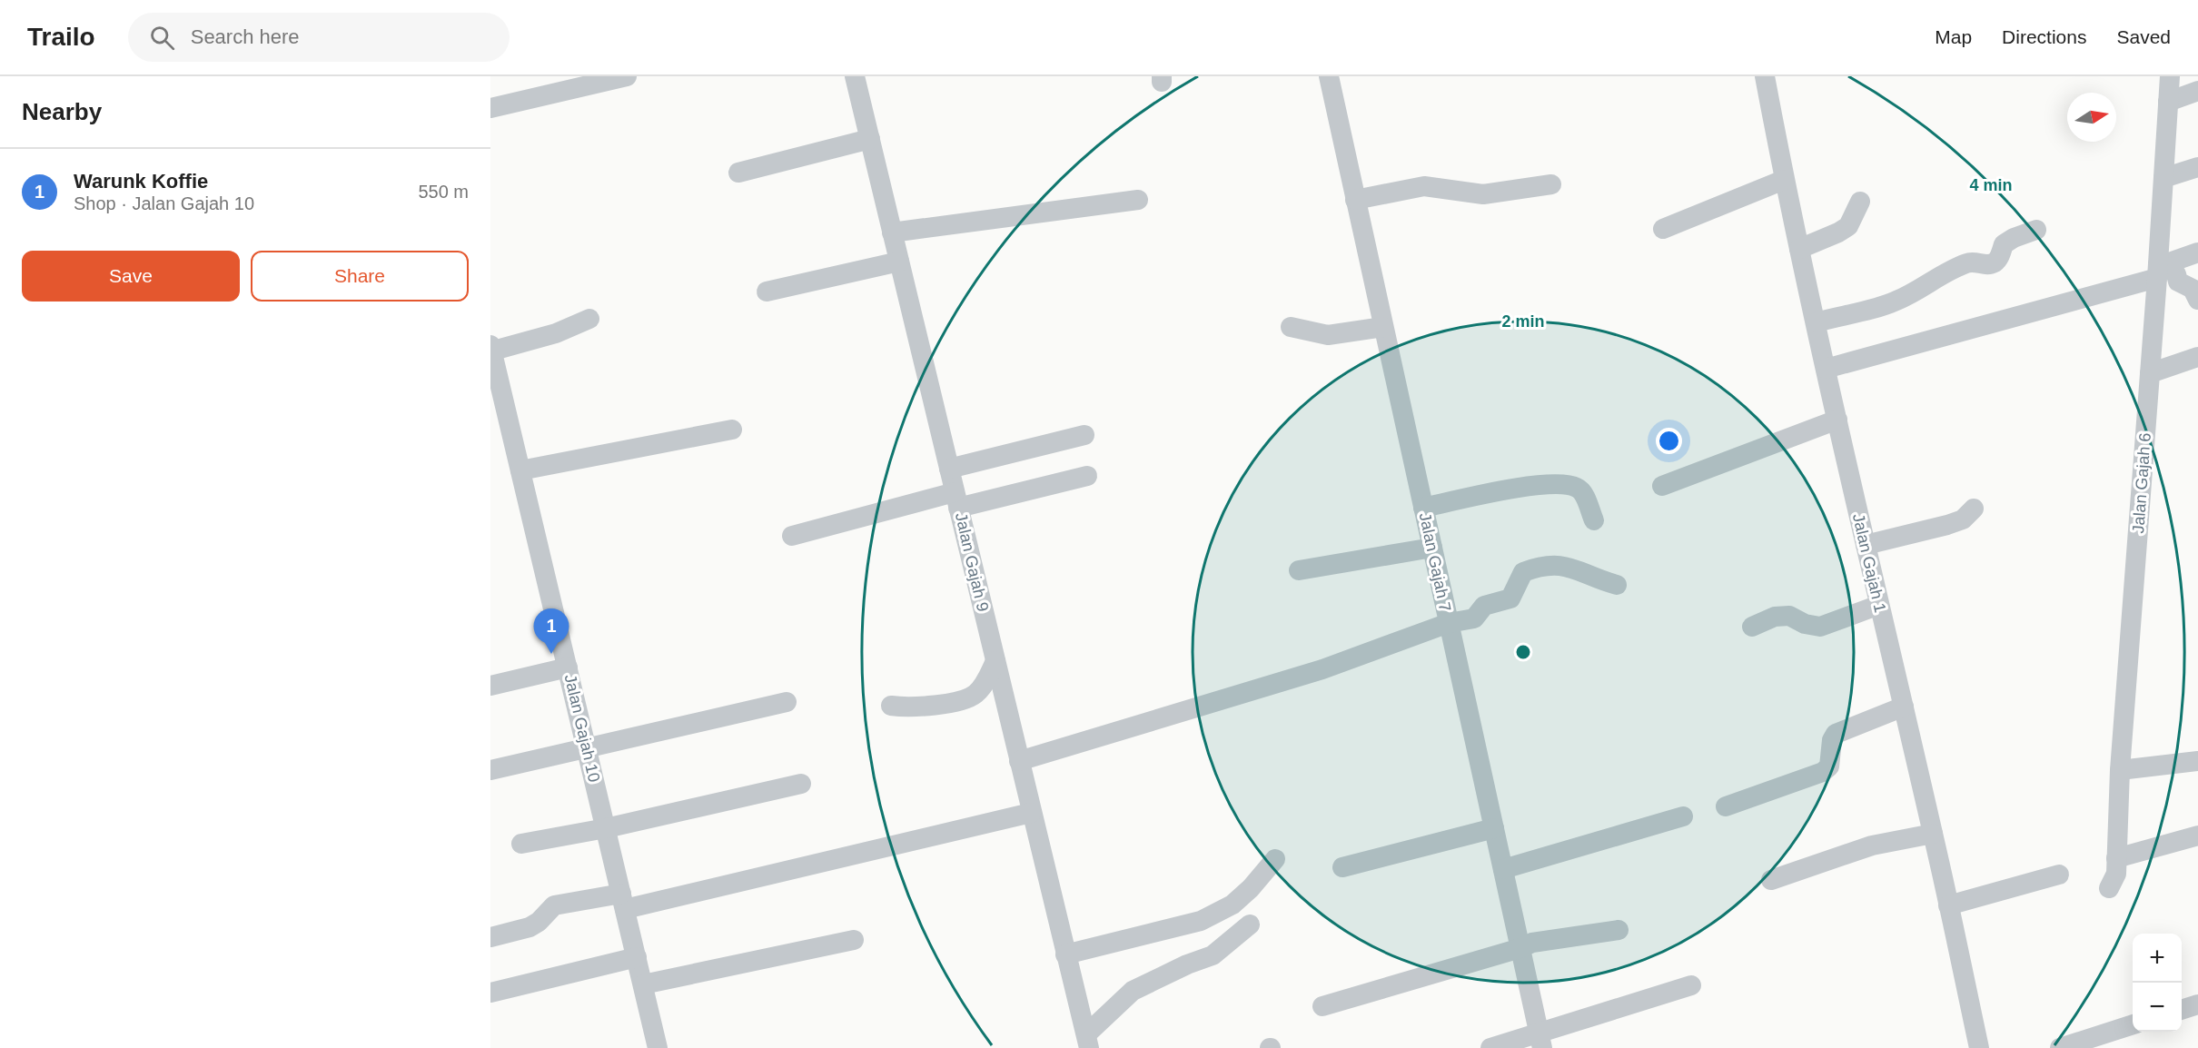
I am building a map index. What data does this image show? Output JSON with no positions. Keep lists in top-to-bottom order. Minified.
{"streets":{"street":["Jalan Gajah 6","Jalan Gajah 9","Jalan Gajah 7","Jalan Gajah 1","Jalan Gajah 10"]},"north":"right","page":{"header":"Trailo","search":"Search here","nav":["Map","Directions","Saved"],"heading":"Nearby","list":[{"mark":"1","name":"Warunk Koffie","note":"Shop · Jalan Gajah 10","value":"550 m"}],"buttons":["Save","Share"],"pins":"1","map_buttons":["+","−"]},"rings":["4 min","2 min"]}
